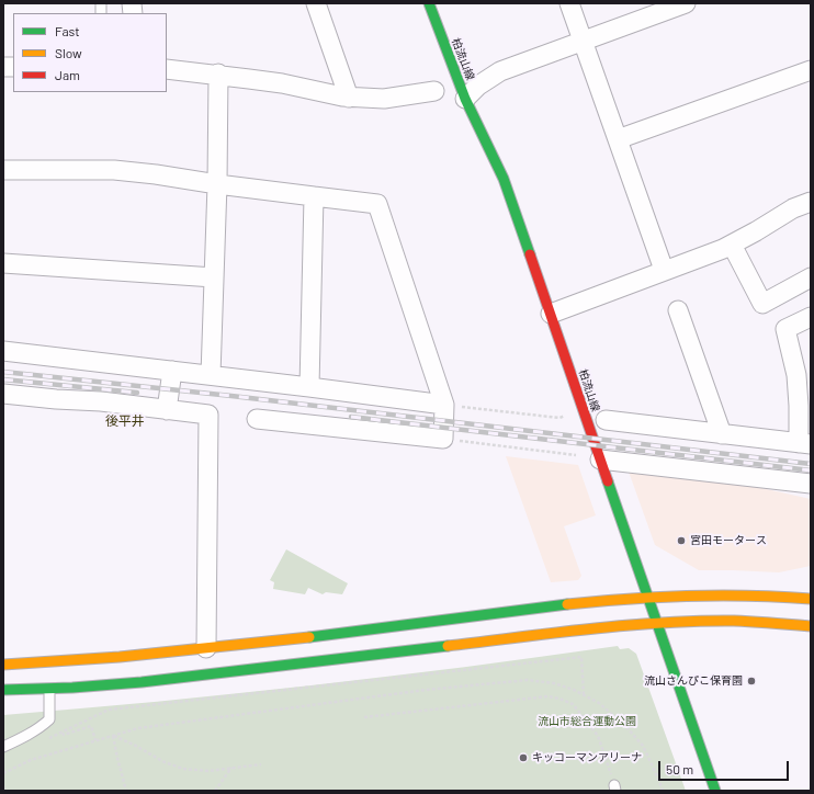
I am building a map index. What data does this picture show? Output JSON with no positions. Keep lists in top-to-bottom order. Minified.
{"streets":{"street":["柏流山線"]},"districts":["後平井"],"parks":["流山市総合運動公園"],"places":["宮田モータース","流山さんぴこ保育園","キッコーマンアリーナ"],"legend":["Fast","Slow","Jam"],"scale_bar":"50 m"}
